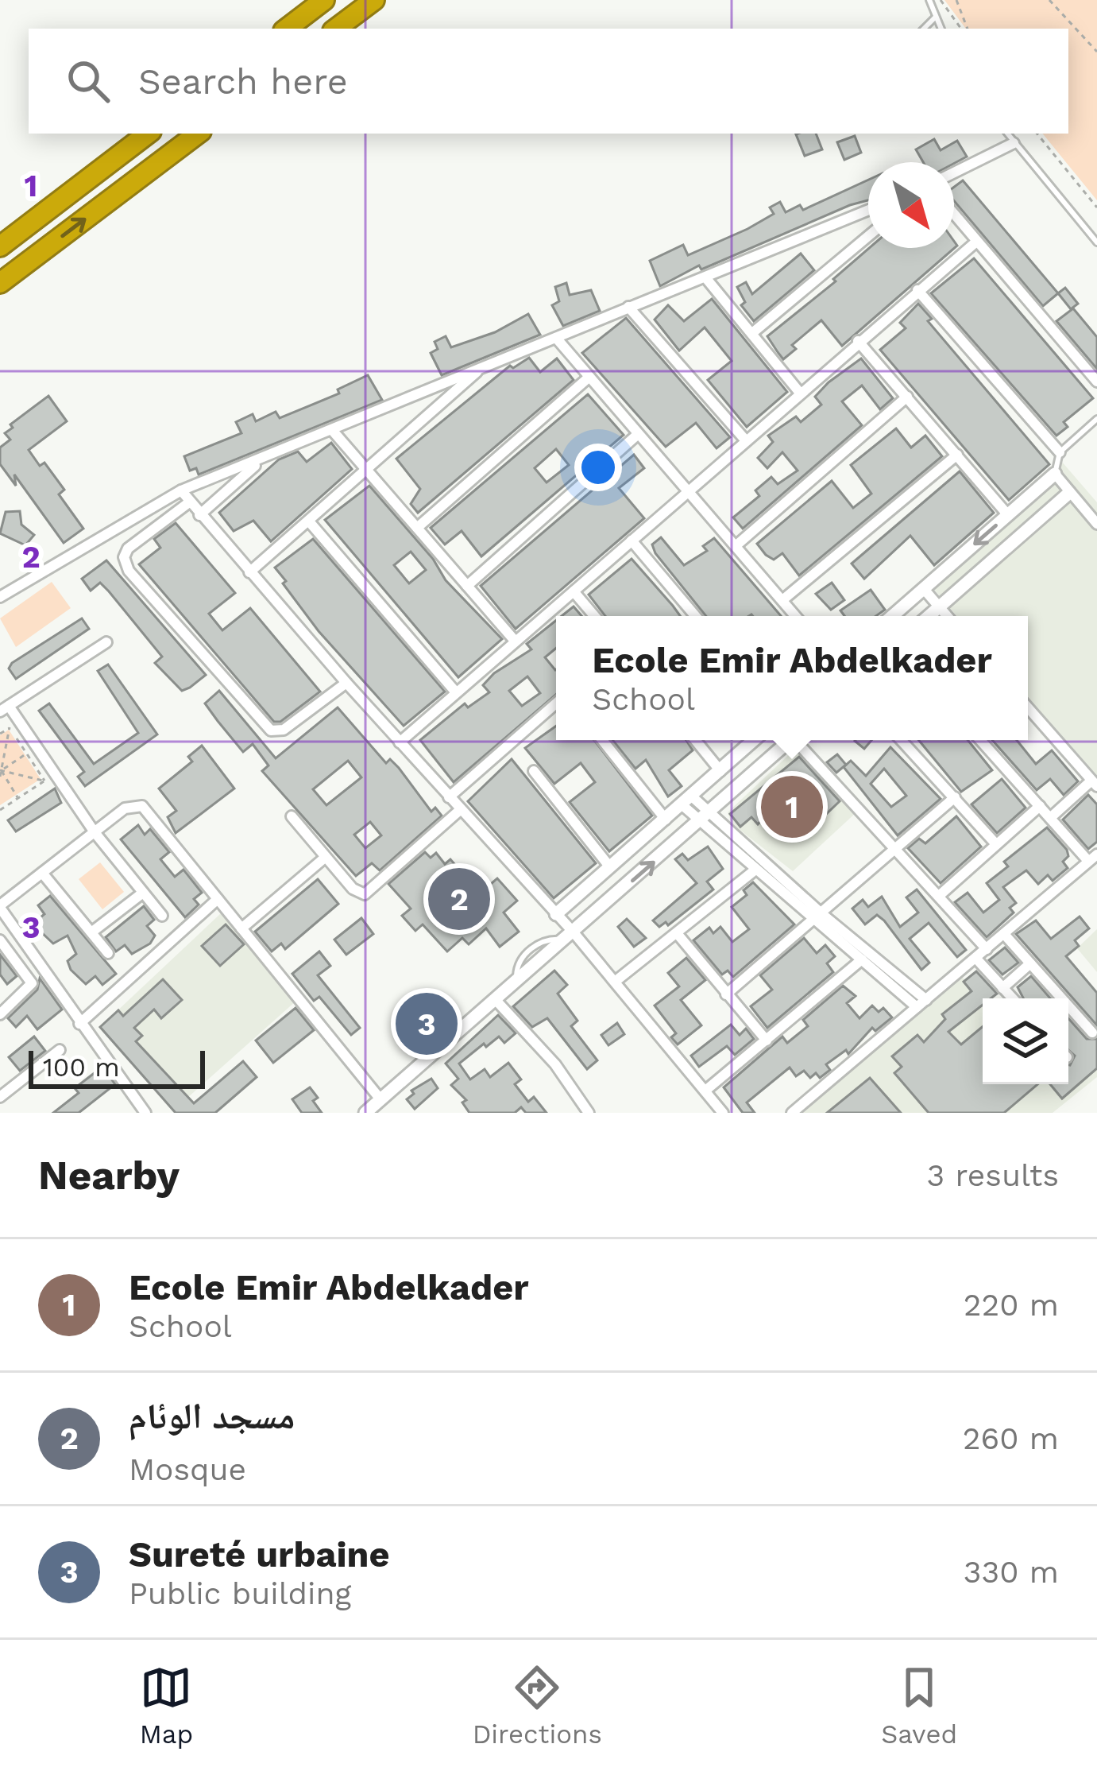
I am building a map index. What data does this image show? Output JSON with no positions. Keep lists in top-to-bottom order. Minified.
{"scale_bar":"100 m","north":"bottom right","page":{"search":"Search here","popup":["Ecole Emir Abdelkader","School"],"pins":["1","2","3"],"scale":"100 m","heading":["Nearby","3 results"],"list":[{"mark":"1","name":"Ecole Emir Abdelkader","note":"School","value":"220 m"},{"mark":"2","name":"مسجد الوئام","note":"Mosque","value":"260 m"},{"mark":"3","name":"Sureté urbaine","note":"Public building","value":"330 m"}],"nav":["Map","Directions","Saved"]},"grid":{"rows":["1","2","3"]}}
